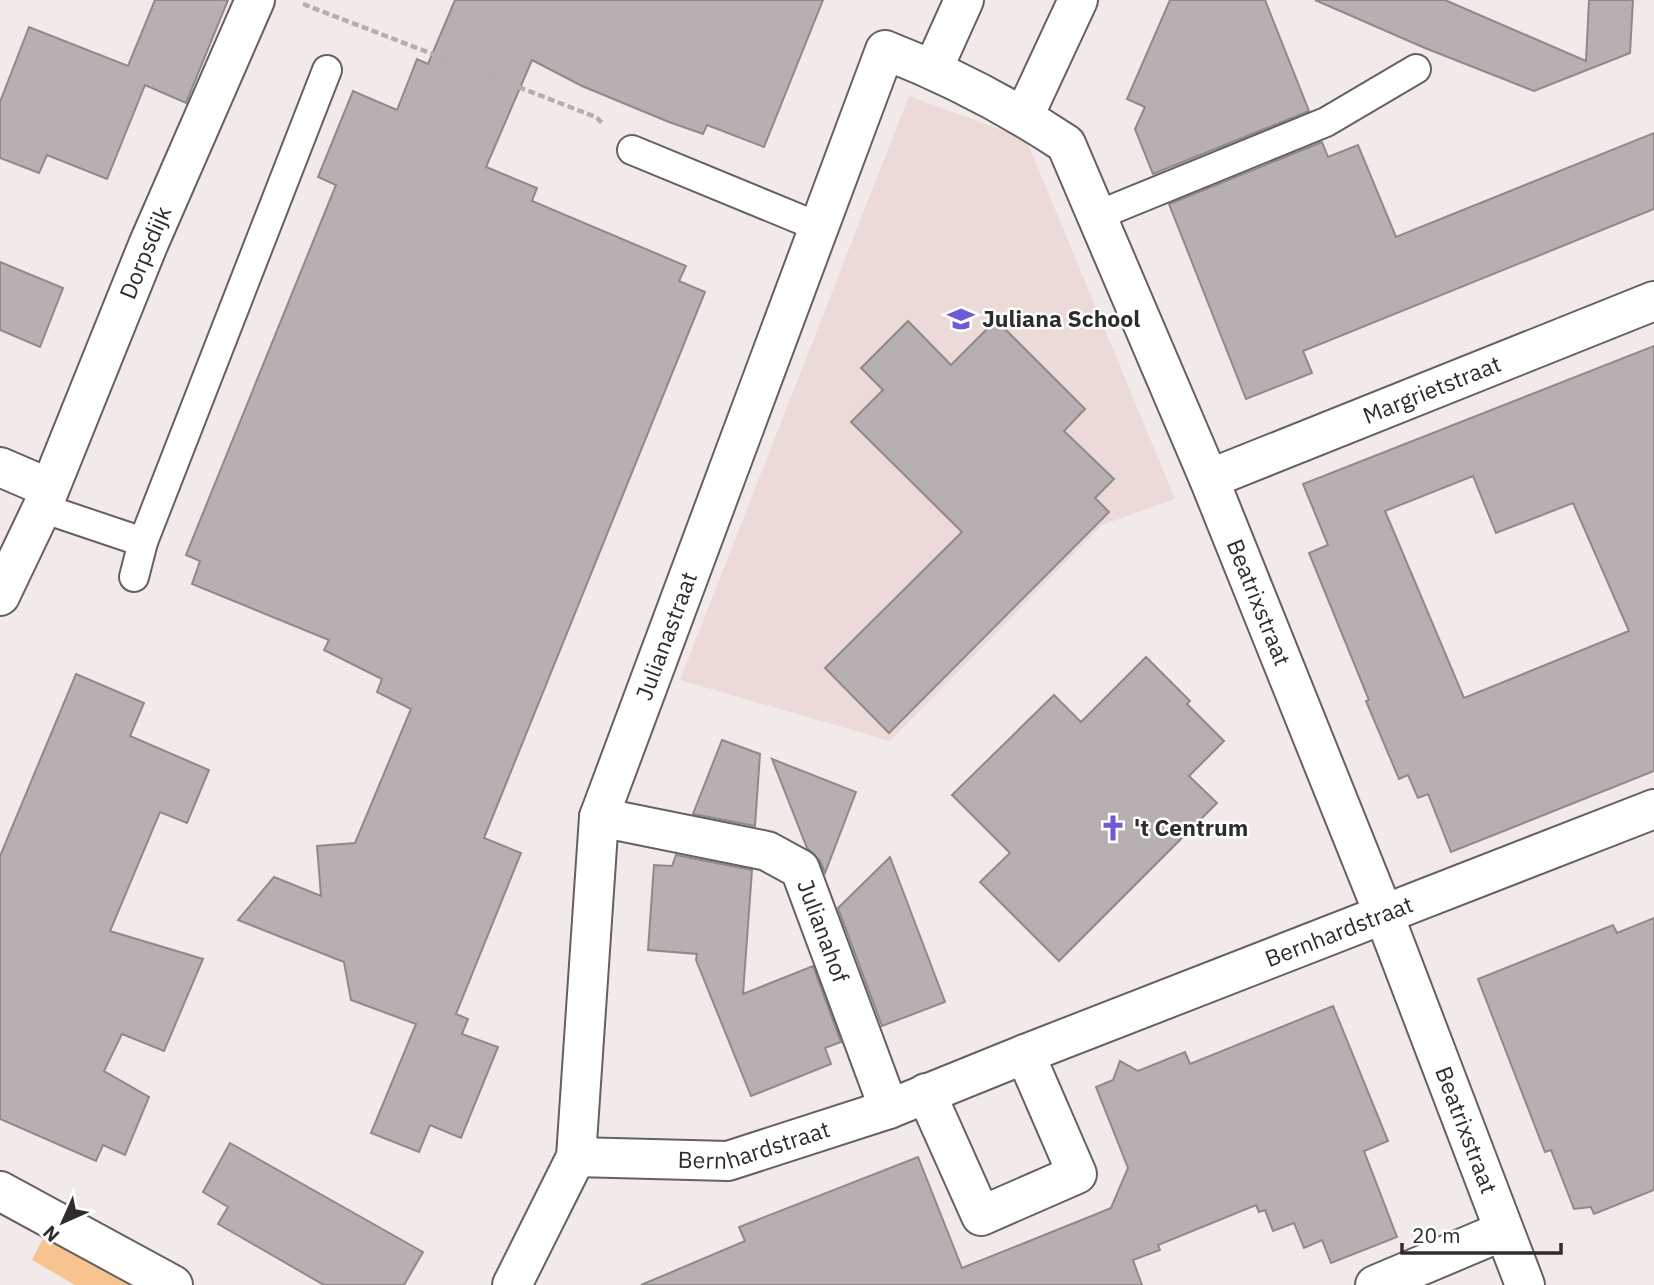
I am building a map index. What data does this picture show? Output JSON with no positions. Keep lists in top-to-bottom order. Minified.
{"streets":{"street":["Dorpsdijk","Margrietstraat","Beatrixstraat","Julianastraat","Julianahof","Bernhardstraat"]},"crossings":[["Margrietstraat","Beatrixstraat"],["Beatrixstraat","Julianastraat"],["Beatrixstraat","Bernhardstraat"],["Julianastraat","Julianahof"],["Julianastraat","Bernhardstraat"],["Julianahof","Bernhardstraat"]],"places":{"school or university":["Juliana School"],"church":["'t Centrum"]},"scale_bar":"20 m","north":"bottom left"}
